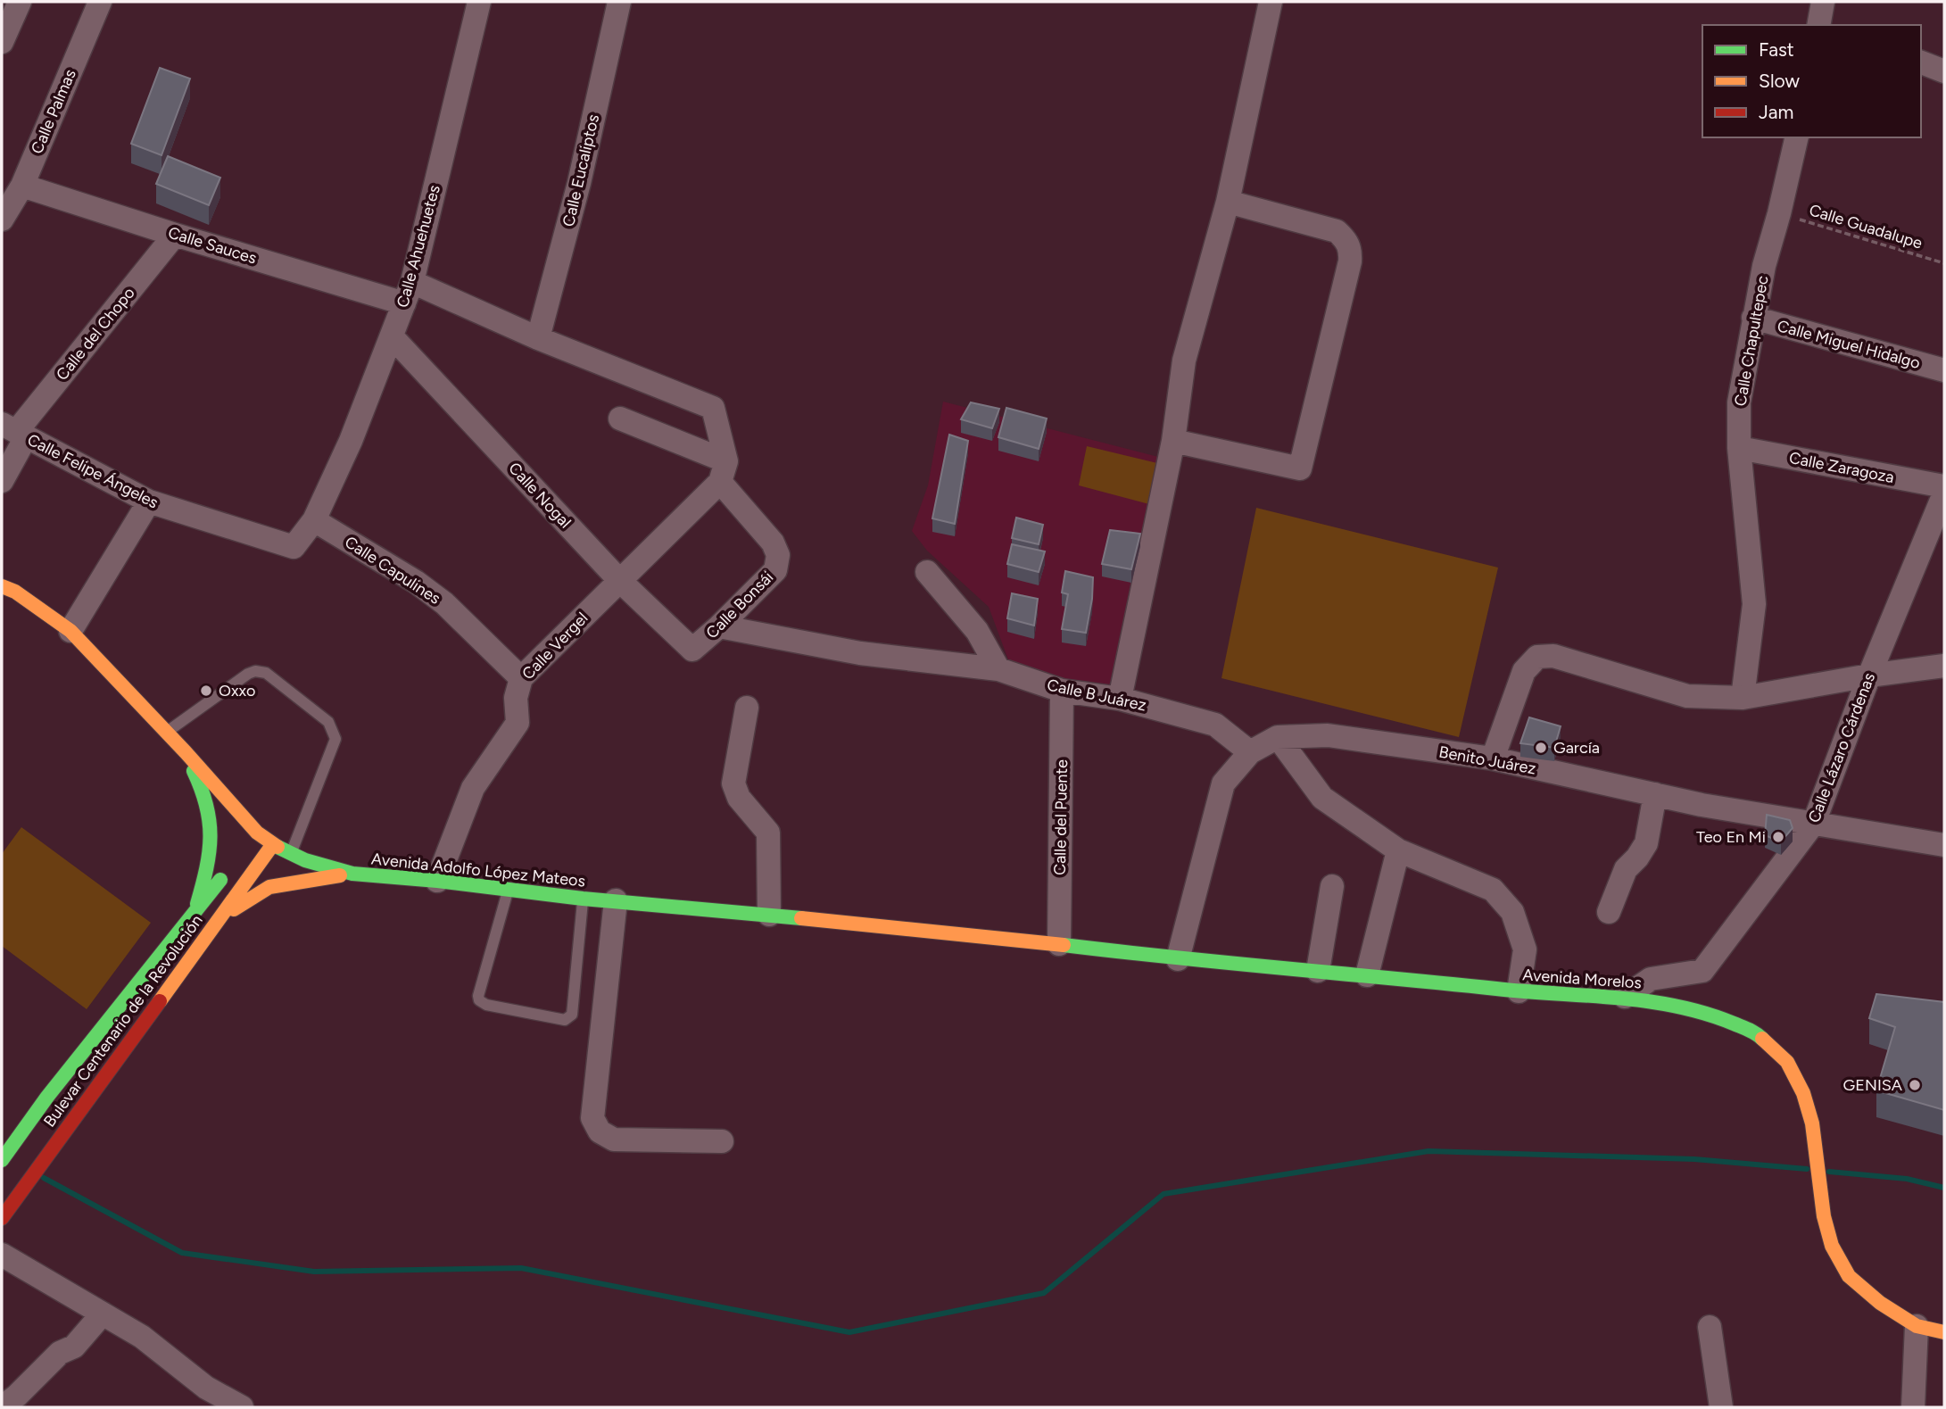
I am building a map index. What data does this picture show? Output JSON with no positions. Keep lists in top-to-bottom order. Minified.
{"streets":{"main road":["Avenida Adolfo López Mateos","Avenida Morelos","Bulevar Centenario de la Revolución"],"street":["Calle Palmas","Calle Eucaliptos","Calle Sauces","Calle Ahuehuetes","Calle del Chopo","Calle Chapultepec","Calle Miguel Hidalgo","Calle Zaragoza","Calle Felipe Ángeles","Calle Nogal","Calle Capulines","Calle Bonsái","Calle Vergel","Calle B Juárez","Calle Lázaro Cárdenas","Benito Juárez","Calle del Puente"],"path":["Calle Guadalupe"]},"crossings":[["Calle Palmas","Calle Sauces"],["Calle Eucaliptos","Calle Sauces"],["Calle Guadalupe","Calle Chapultepec"],["Calle Sauces","Calle Ahuehuetes"],["Calle Sauces","Calle del Chopo"],["Calle Sauces","Calle Bonsái"],["Calle Sauces","Calle Vergel"],["Calle Ahuehuetes","Calle Felipe Ángeles"],["Calle Ahuehuetes","Calle Nogal"],["Calle Ahuehuetes","Calle Capulines"],["Calle del Chopo","Calle Felipe Ángeles"],["Calle Chapultepec","Calle Miguel Hidalgo"],["Calle Chapultepec","Calle Zaragoza"],["Calle Nogal","Calle Bonsái"],["Calle Nogal","Calle Vergel"],["Calle Capulines","Calle Vergel"],["Calle Bonsái","Calle Vergel"],["Calle Bonsái","Calle B Juárez"],["Calle Vergel","Avenida Adolfo López Mateos"],["Calle B Juárez","Benito Juárez"],["Calle B Juárez","Calle del Puente"],["Calle Lázaro Cárdenas","Benito Juárez"],["Calle Lázaro Cárdenas","Avenida Morelos"],["Benito Juárez","Avenida Morelos"],["Calle del Puente","Avenida Adolfo López Mateos"],["Calle del Puente","Avenida Morelos"],["Avenida Adolfo López Mateos","Avenida Morelos"],["Avenida Adolfo López Mateos","Bulevar Centenario de la Revolución"]],"places":["Oxxo","García","Teo En Mi","GENISA"],"legend":["Fast","Slow","Jam"]}
